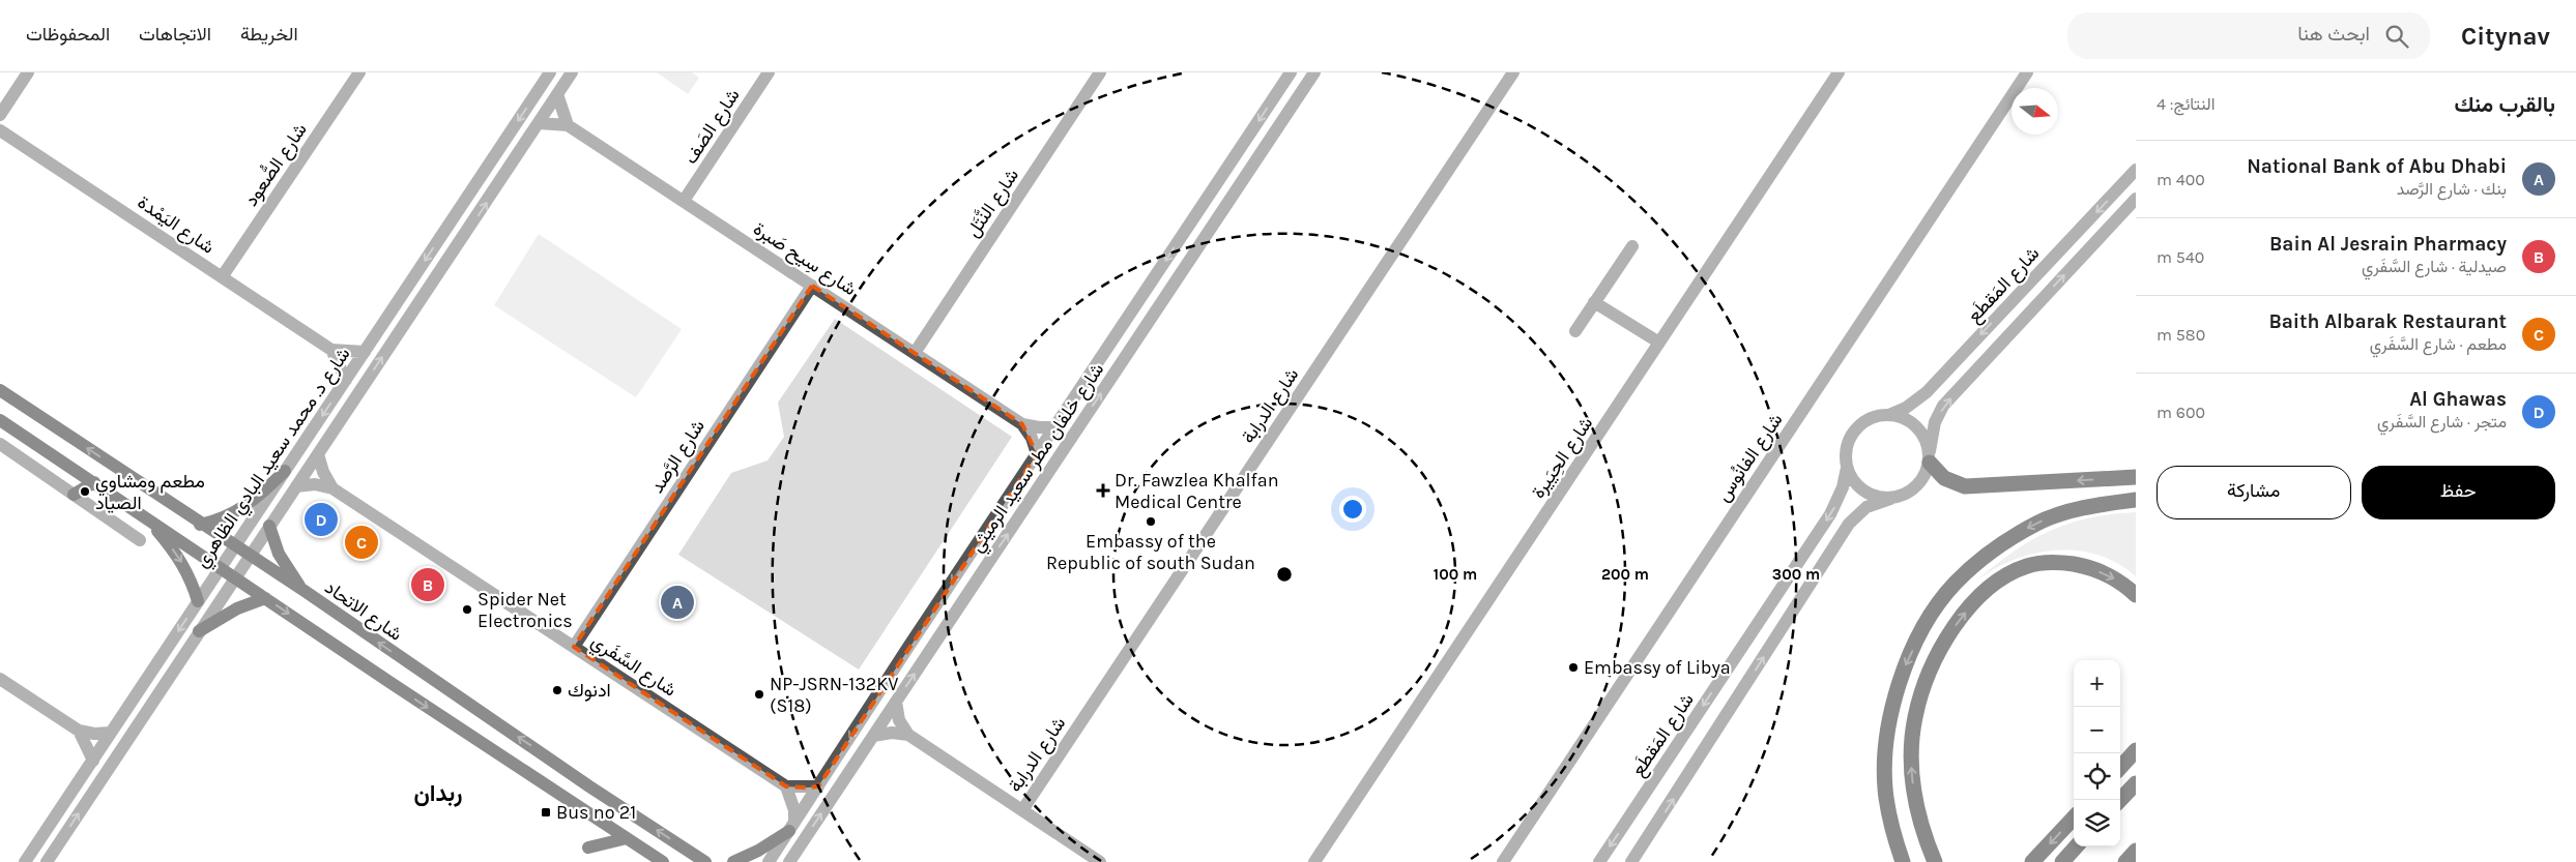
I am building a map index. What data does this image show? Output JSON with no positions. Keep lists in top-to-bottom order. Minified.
{"streets":{"main road":["شارع الاتحاد"],"street":["شارع الصَف","شارع الصُّعود","شارع النَّتَل","شارع اليَمْدة","شارع سِيح صَبرة","شارع المَقطَع","شارع الدرابة","شارع الرَّصد","شارع د. محمد سعيد البادي الظاهري","شارع خلفان مطر سعيد الرميثي","شارع الحِيَيرة","شارع الفانُوس","شارع السَّفَري"]},"crossings":[["شارع الصَف","شارع سِيح صَبرة"],["شارع الصُّعود","شارع اليَمْدة"],["شارع النَّتَل","شارع سِيح صَبرة"],["شارع اليَمْدة","شارع د. محمد سعيد البادي الظاهري"],["شارع سِيح صَبرة","شارع الرَّصد"],["شارع سِيح صَبرة","شارع د. محمد سعيد البادي الظاهري"],["شارع سِيح صَبرة","شارع خلفان مطر سعيد الرميثي"],["شارع الرَّصد","شارع السَّفَري"],["شارع د. محمد سعيد البادي الظاهري","شارع الاتحاد"],["شارع د. محمد سعيد البادي الظاهري","شارع السَّفَري"]],"districts":["ربدان"],"places":{"health":["Dr. Fawzlea Khalfan Medical Centre"],"other":["مطعم ومشاوي الصياد","Embassy of the Republic of south Sudan","Spider Net Electronics","Embassy of Libya","ادنوك","NP-JSRN-132KV (S18)"],"transit":["Bus no 21"]},"north":"right","page":{"header":"Citynav","search":"ابحث هنا","nav":["الخريطة","الاتجاهات","المحفوظات"],"heading":["بالقرب منك","النتائج: 4"],"list":[{"mark":"A","name":"National Bank of Abu Dhabi","note":"بنك · شارع الرَّصد","value":"400 m"},{"mark":"B","name":"Bain Al Jesrain Pharmacy","note":"صيدلية · شارع السَّفَري","value":"540 m"},{"mark":"C","name":"Baith Albarak Restaurant","note":"مطعم · شارع السَّفَري","value":"580 m"},{"mark":"D","name":"Al Ghawas","note":"متجر · شارع السَّفَري","value":"600 m"}],"buttons":["حفظ","مشاركة"],"pins":["D","C","B","A"],"map_buttons":["+","−"]},"rings":["100 m","200 m","300 m"]}
